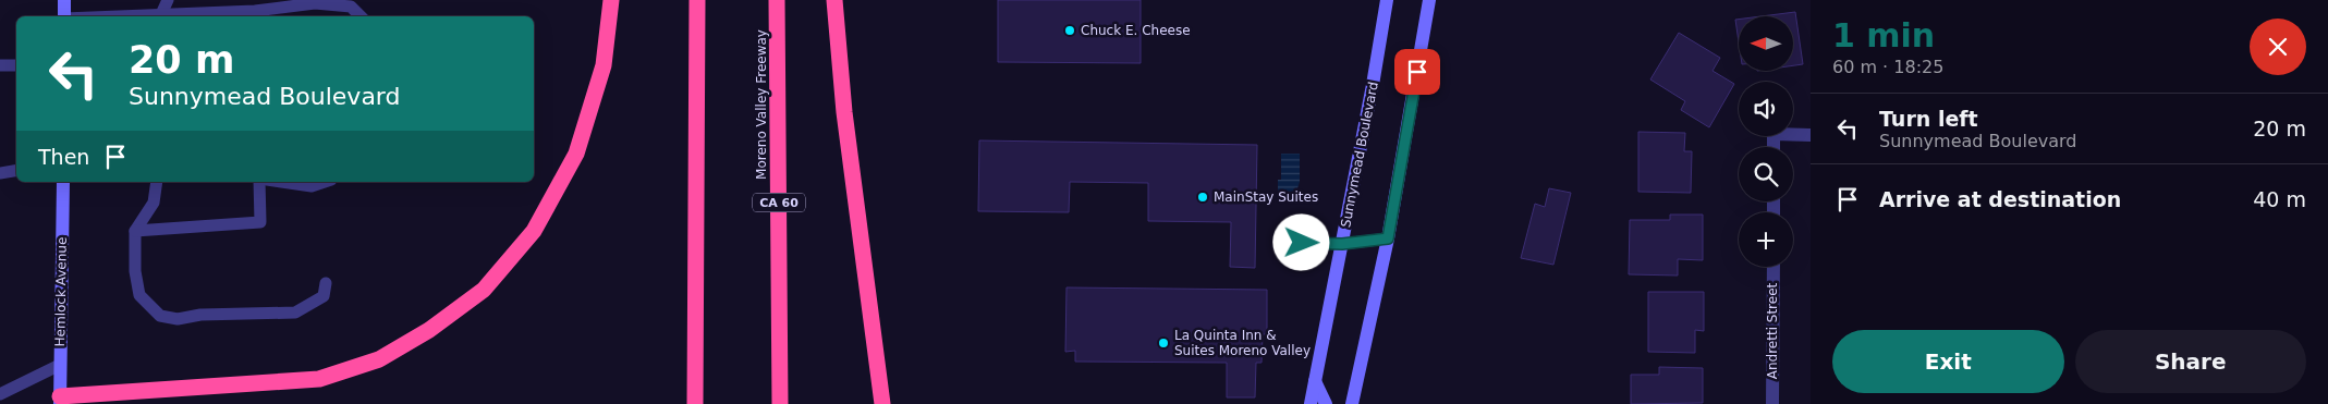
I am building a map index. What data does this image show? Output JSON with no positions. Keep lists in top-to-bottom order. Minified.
{"streets":{"highway":["Moreno Valley Freeway","CA 60"],"main road":["Sunnymead Boulevard","Hemlock Avenue"],"street":["Andretti Street"]},"places":["Chuck E. Cheese","MainStay Suites","La Quinta Inn & Suites Moreno Valley"],"north":"left","page":{"heading":["1 min","60 m · 18:25"],"map_buttons":"+","turn":["20 m","Sunnymead Boulevard"],"list":[{"name":"Turn left","note":"Sunnymead Boulevard","value":"20 m"},{"name":"Arrive at destination","value":"40 m"}],"then":"Then","buttons":["Exit","Share"]}}
